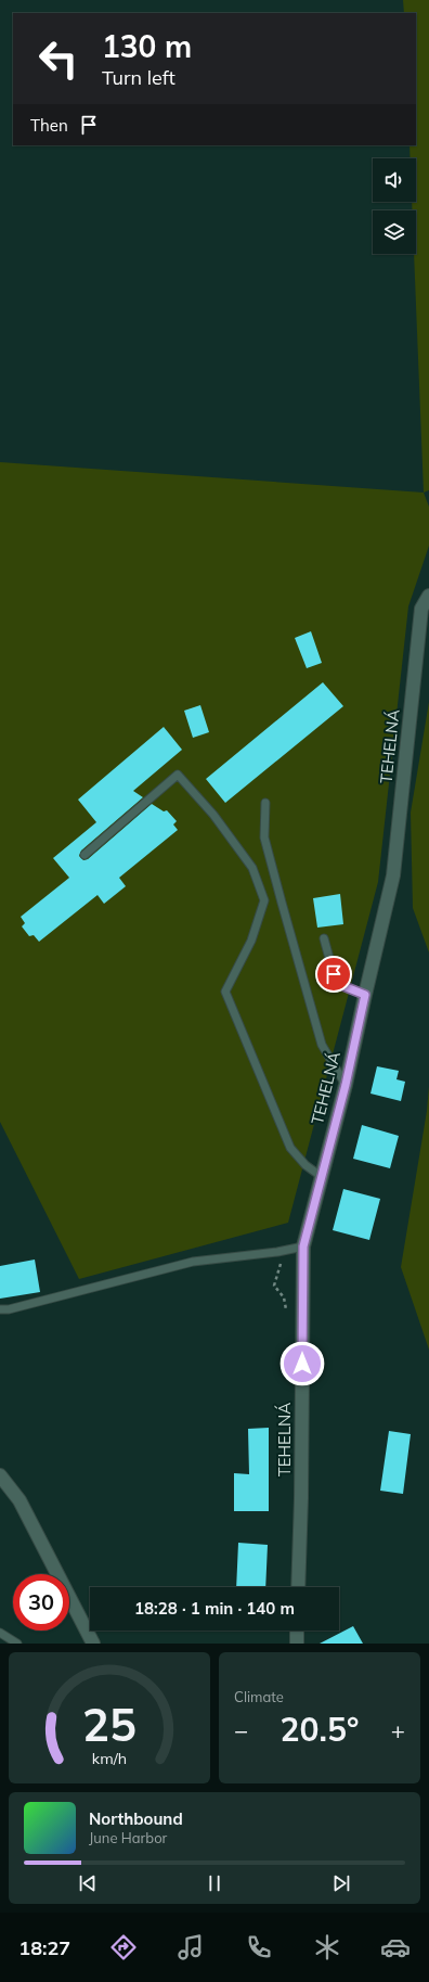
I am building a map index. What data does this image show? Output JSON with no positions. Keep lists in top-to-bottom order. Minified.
{"streets":{"street":["TEHELNÁ"]},"page":{"turn":["130 m","Turn left"],"then":"Then","limit":"30","trip":"18:28 · 1 min · 140 m","tile":"Climate","heat":["−","20.5°","+"],"song":["Northbound","June Harbor"],"tabs":"18:27","gauge":["25","km/h"]}}
